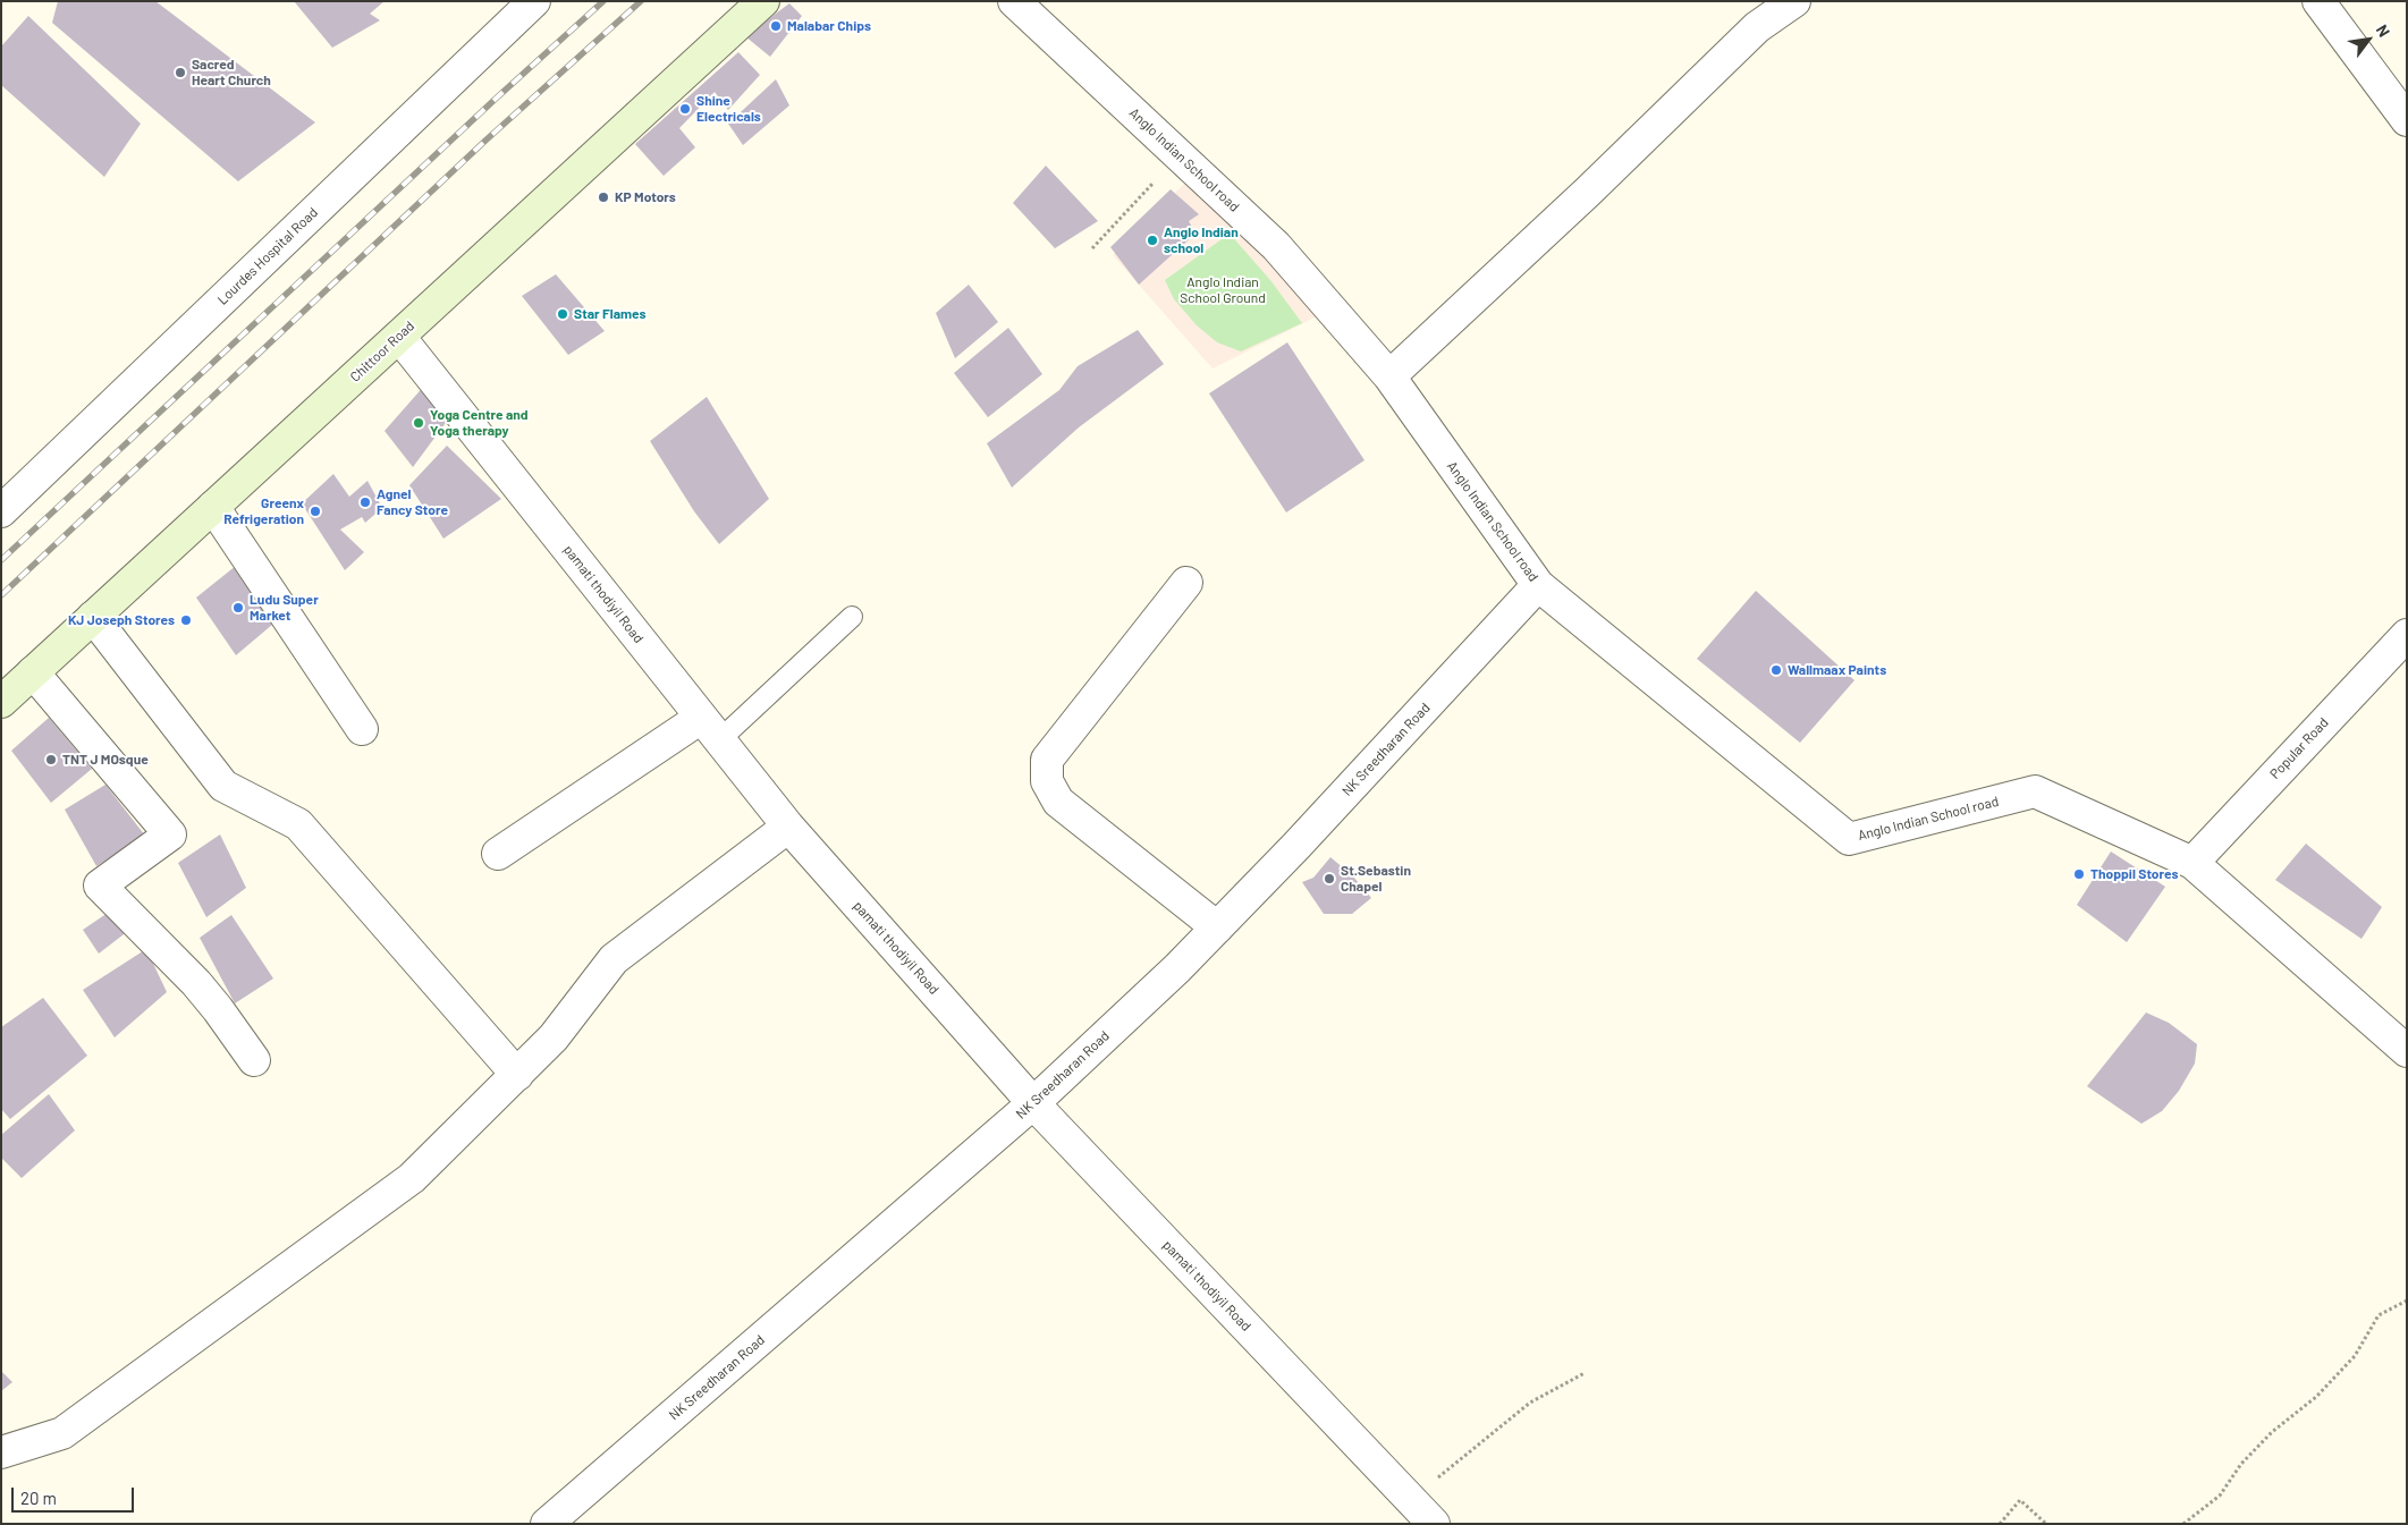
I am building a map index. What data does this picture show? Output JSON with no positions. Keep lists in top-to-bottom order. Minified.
{"streets":{"main road":["Chittoor Road"],"street":["Anglo Indian School road","Lourdes Hospital Road","pamati thodiyil Road","Popular Road","NK Sreedharan Road"]},"crossings":[["Anglo Indian School road","Popular Road"],["Anglo Indian School road","NK Sreedharan Road"],["Chittoor Road","pamati thodiyil Road"],["pamati thodiyil Road","NK Sreedharan Road"]],"parks":["Anglo Indian School Ground"],"places":["Malabar Chips","Sacred Heart Church","Shine Electricals","KP Motors","Anglo Indian school","Star Flames","Yoga Centre and Yoga therapy","Agnel Fancy Store","Greenx Refrigeration","Ludu Super Market","KJ Joseph Stores","Wallmaax Paints","TNT J MOsque","Thoppil Stores","St.Sebastin Chapel"],"scale_bar":"20 m","north":"top right"}
